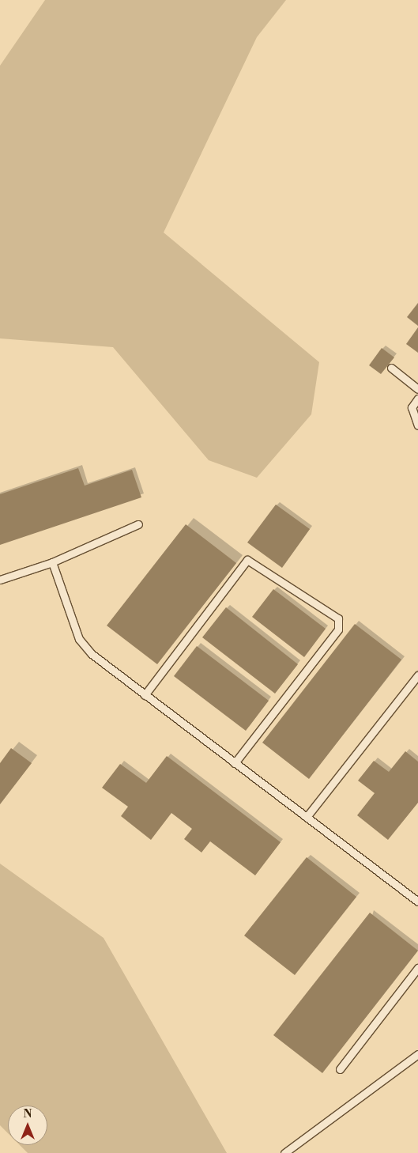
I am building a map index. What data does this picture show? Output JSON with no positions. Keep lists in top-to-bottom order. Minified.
{"north":"top"}
